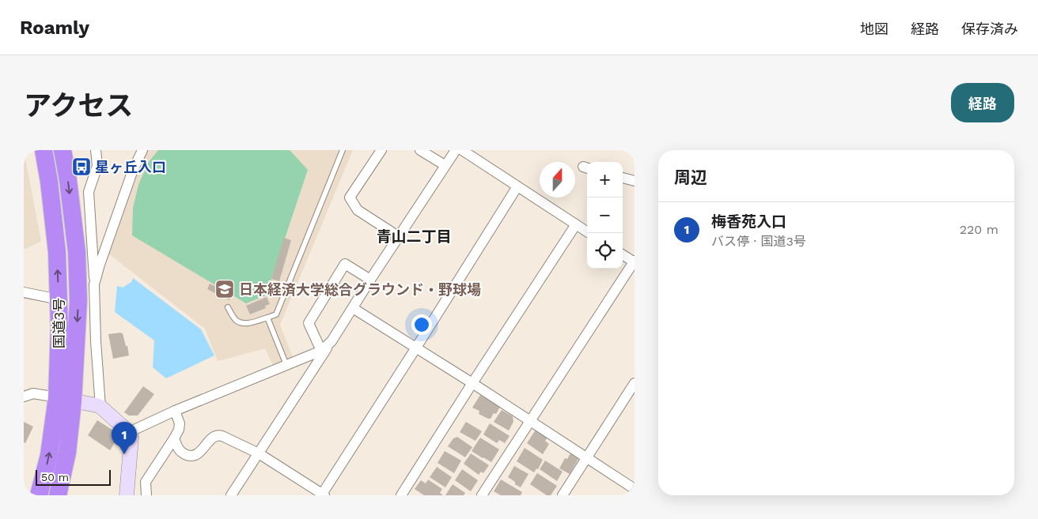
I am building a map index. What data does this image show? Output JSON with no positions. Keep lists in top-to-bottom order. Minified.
{"streets":{"highway":["国道3号"]},"districts":["青山二丁目"],"places":{"bus stop":["星ヶ丘入口"],"school or university":["日本経済大学総合グラウンド・野球場"]},"scale_bar":"50 m","north":"top","page":{"header":"Roamly","nav":["地図","経路","保存済み"],"title":"アクセス","buttons":"経路","heading":"周辺","map_buttons":["+","−"],"list":[{"mark":"1","name":"梅香苑入口","note":"バス停 · 国道3号","value":"220 m"}],"pins":"1","scale":"50 m"}}
